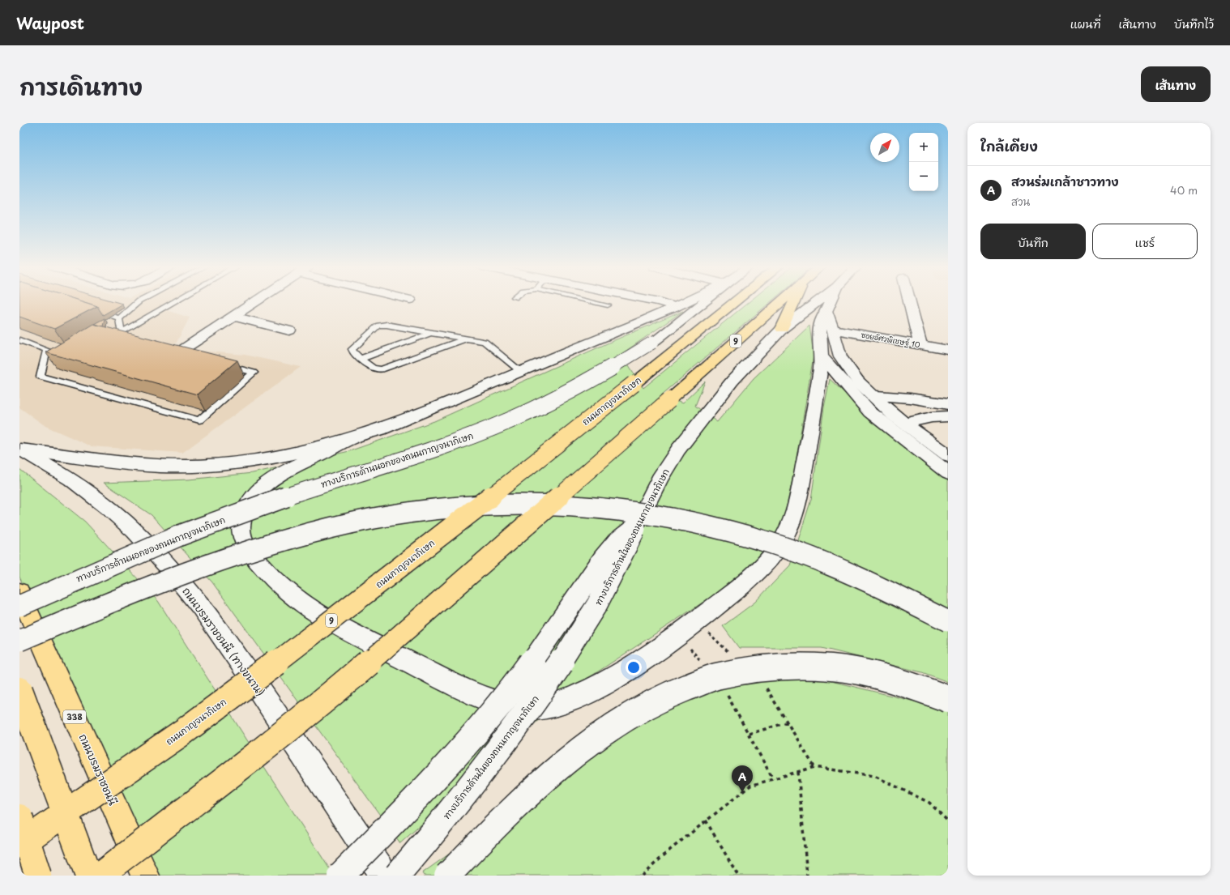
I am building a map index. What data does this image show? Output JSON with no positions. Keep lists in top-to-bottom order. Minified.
{"streets":{"main road":["ซอยอัศวพิเชษฐ์ 10","9","ถนนกาญจนาภิเษก","ทางบริการด้านนอกของถนนกาญจนาภิเษก","ทางบริการด้านในของถนนกาญจนาภิเษก","ถนนบรมราชชนนี (ทางขนาน)","338","ถนนบรมราชชนนี"]},"north":"top right","page":{"header":"Waypost","nav":["แผนที่","เส้นทาง","บันทึกไว้"],"title":"การเดินทาง","buttons":["เส้นทาง",["บันทึก","แชร์"]],"heading":"ใกล้เคียง","map_buttons":["+","−"],"list":[{"mark":"A","name":"สวนร่มเกล้าชาวทาง","note":"สวน","value":"40 m"}],"pins":"A"}}
